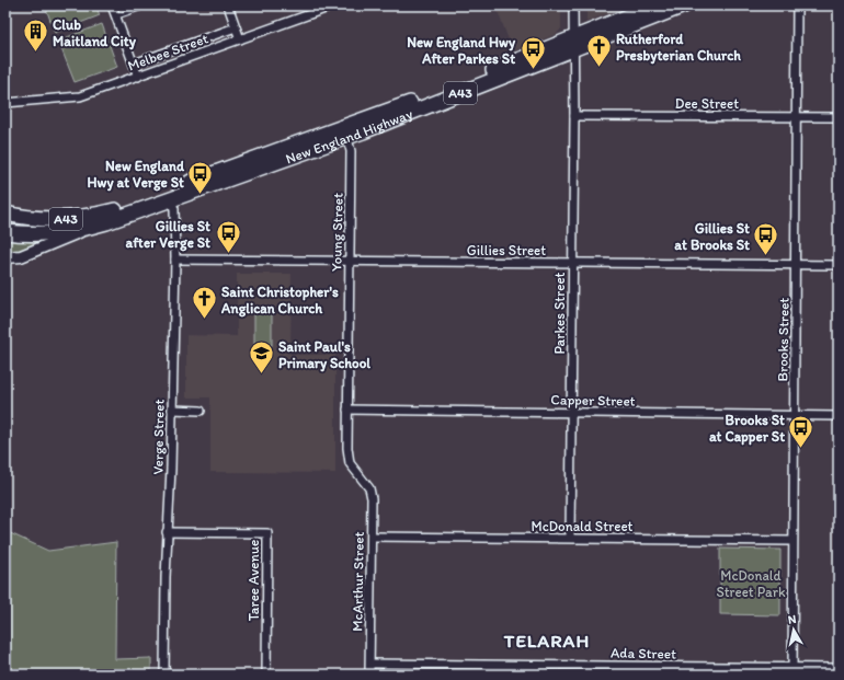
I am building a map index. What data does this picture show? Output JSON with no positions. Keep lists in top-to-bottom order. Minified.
{"streets":{"highway":["A43","New England Highway"],"street":["Melbee Street","Dee Street","Young Street","Gillies Street","Parkes Street","Brooks Street","Capper Street","Verge Street","McDonald Street","Taree Avenue","McArthur Street","Ada Street"]},"crossings":[["Dee Street","Parkes Street"],["Dee Street","Brooks Street"],["New England Highway","Young Street"],["New England Highway","Parkes Street"],["New England Highway","Verge Street"],["Young Street","Gillies Street"],["Young Street","Capper Street"],["Young Street","McArthur Street"],["Gillies Street","Parkes Street"],["Gillies Street","Brooks Street"],["Gillies Street","Verge Street"],["Parkes Street","Capper Street"],["Parkes Street","McDonald Street"],["Brooks Street","Capper Street"],["Brooks Street","McDonald Street"],["Brooks Street","Ada Street"],["Verge Street","Taree Avenue"],["McDonald Street","McArthur Street"],["McArthur Street","Ada Street"]],"districts":["TELARAH"],"parks":["McDonald Street Park"],"places":{"building":["Club Maitland City"],"church":["Rutherford Presbyterian Church","Saint Christopher's Anglican Church"],"bus stop":["New England Hwy After Parkes St","New England Hwy at Verge St","Gillies St after Verge St","Gillies St at Brooks St","Brooks St at Capper St"],"school or university":["Saint Paul's Primary School"]},"north":"top"}
